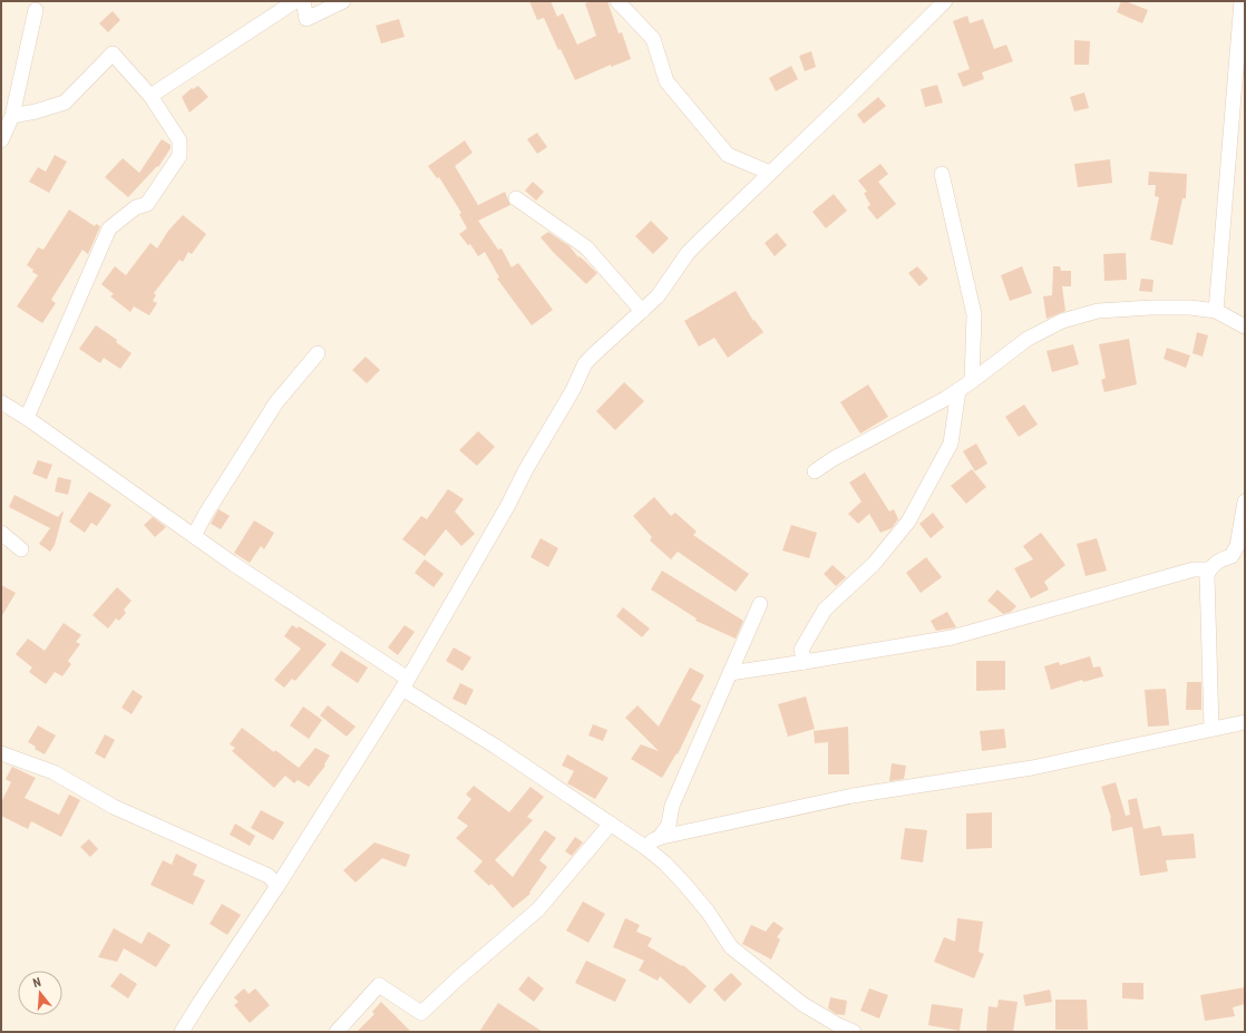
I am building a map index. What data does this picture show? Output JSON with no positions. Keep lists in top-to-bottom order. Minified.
{"north":"top"}
